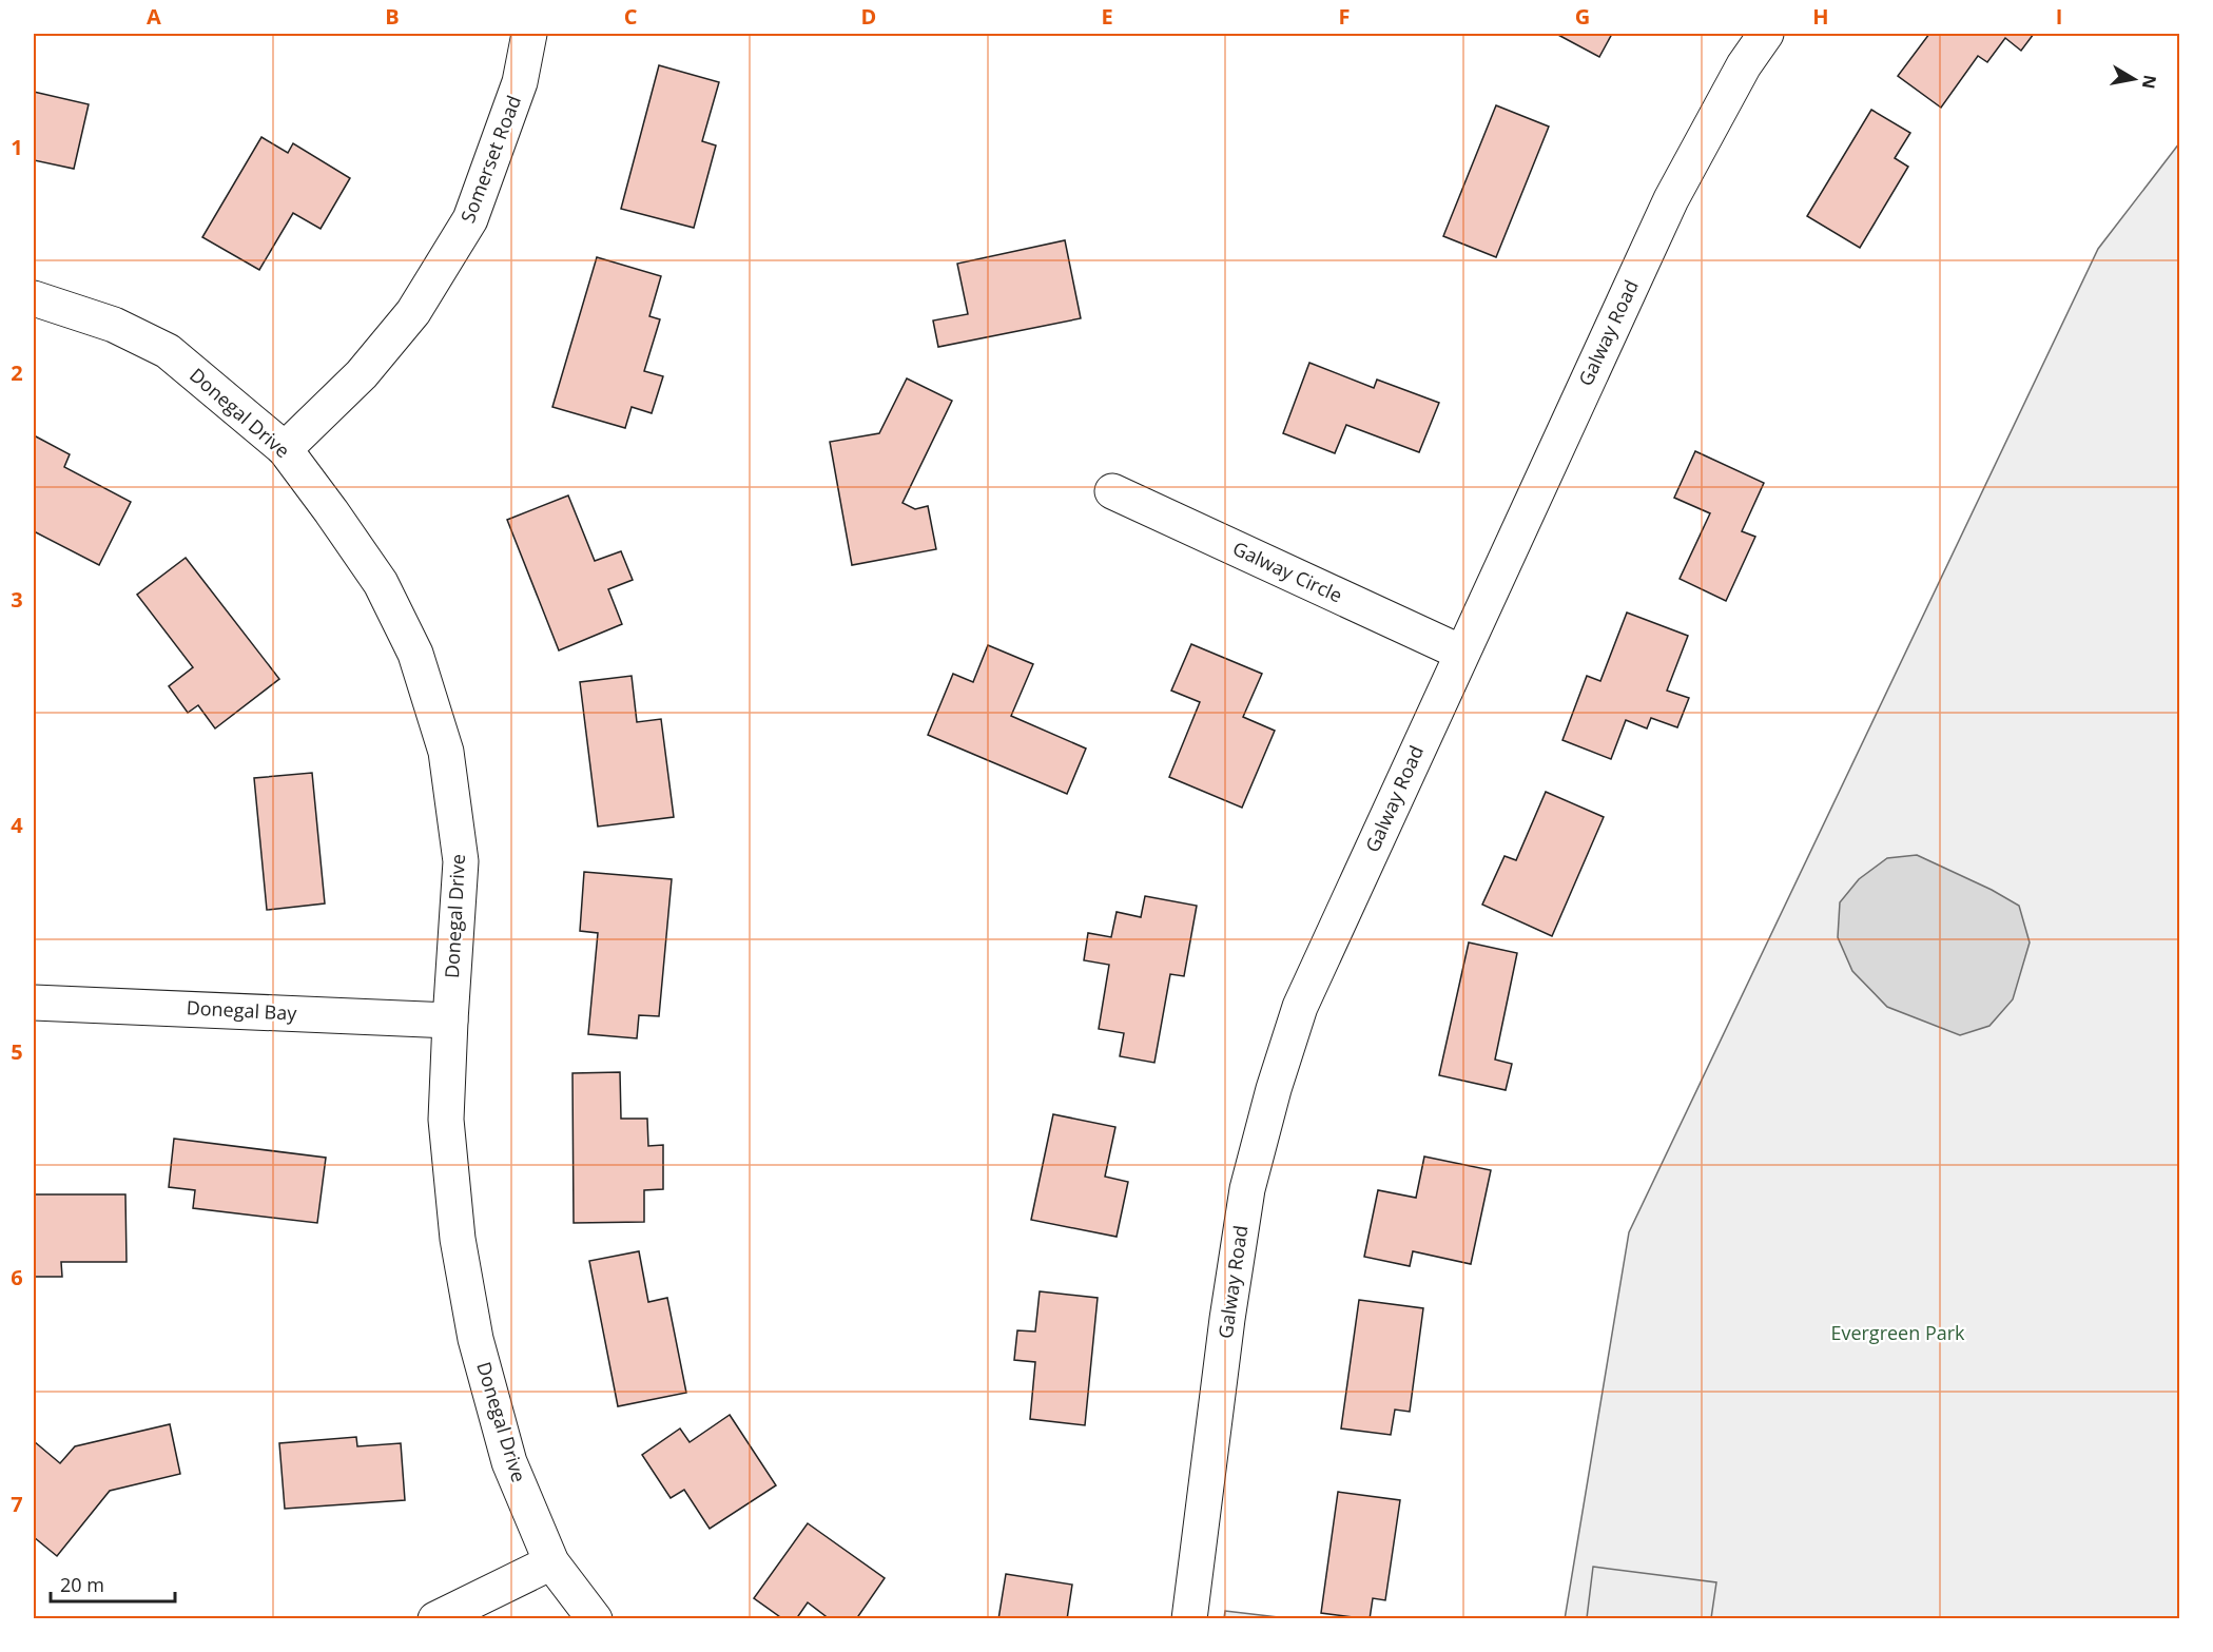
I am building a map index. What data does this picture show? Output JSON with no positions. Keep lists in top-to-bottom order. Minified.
{"streets":{"street":["Somerset Road","Galway Road","Donegal Drive","Galway Circle","Donegal Bay"]},"crossings":[["Somerset Road","Donegal Drive"],["Galway Road","Galway Circle"],["Donegal Drive","Donegal Bay"]],"parks":["Evergreen Park"],"scale_bar":"20 m","north":"right","grid":{"columns":["A","B","C","D","E","F","G","H","I"],"rows":["1","2","3","4","5","6","7"]}}
